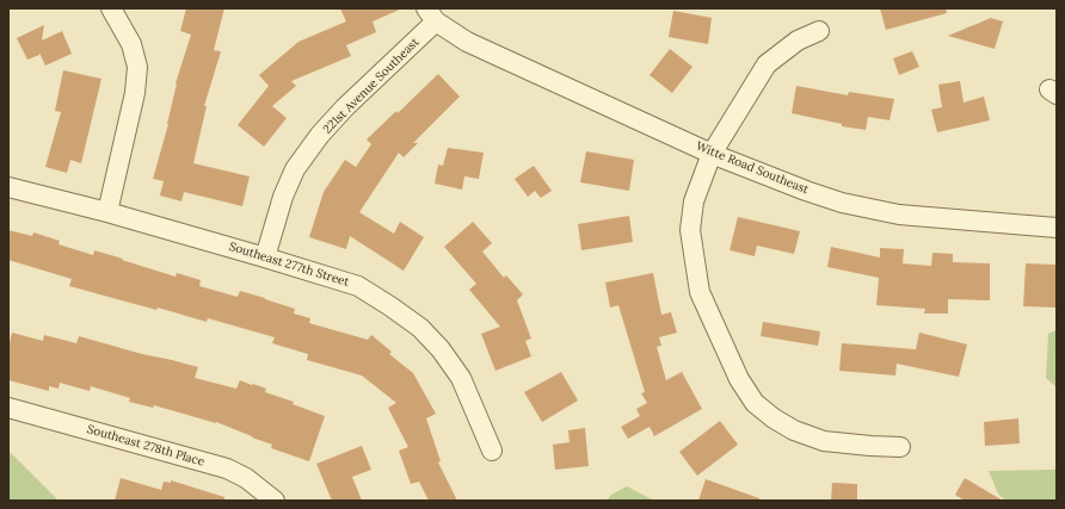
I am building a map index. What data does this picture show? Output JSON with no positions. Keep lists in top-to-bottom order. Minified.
{"streets":{"street":["221st Avenue Southeast","Witte Road Southeast","Southeast 277th Street","Southeast 278th Place"]},"crossings":[["221st Avenue Southeast","Witte Road Southeast"],["221st Avenue Southeast","Southeast 277th Street"]]}
